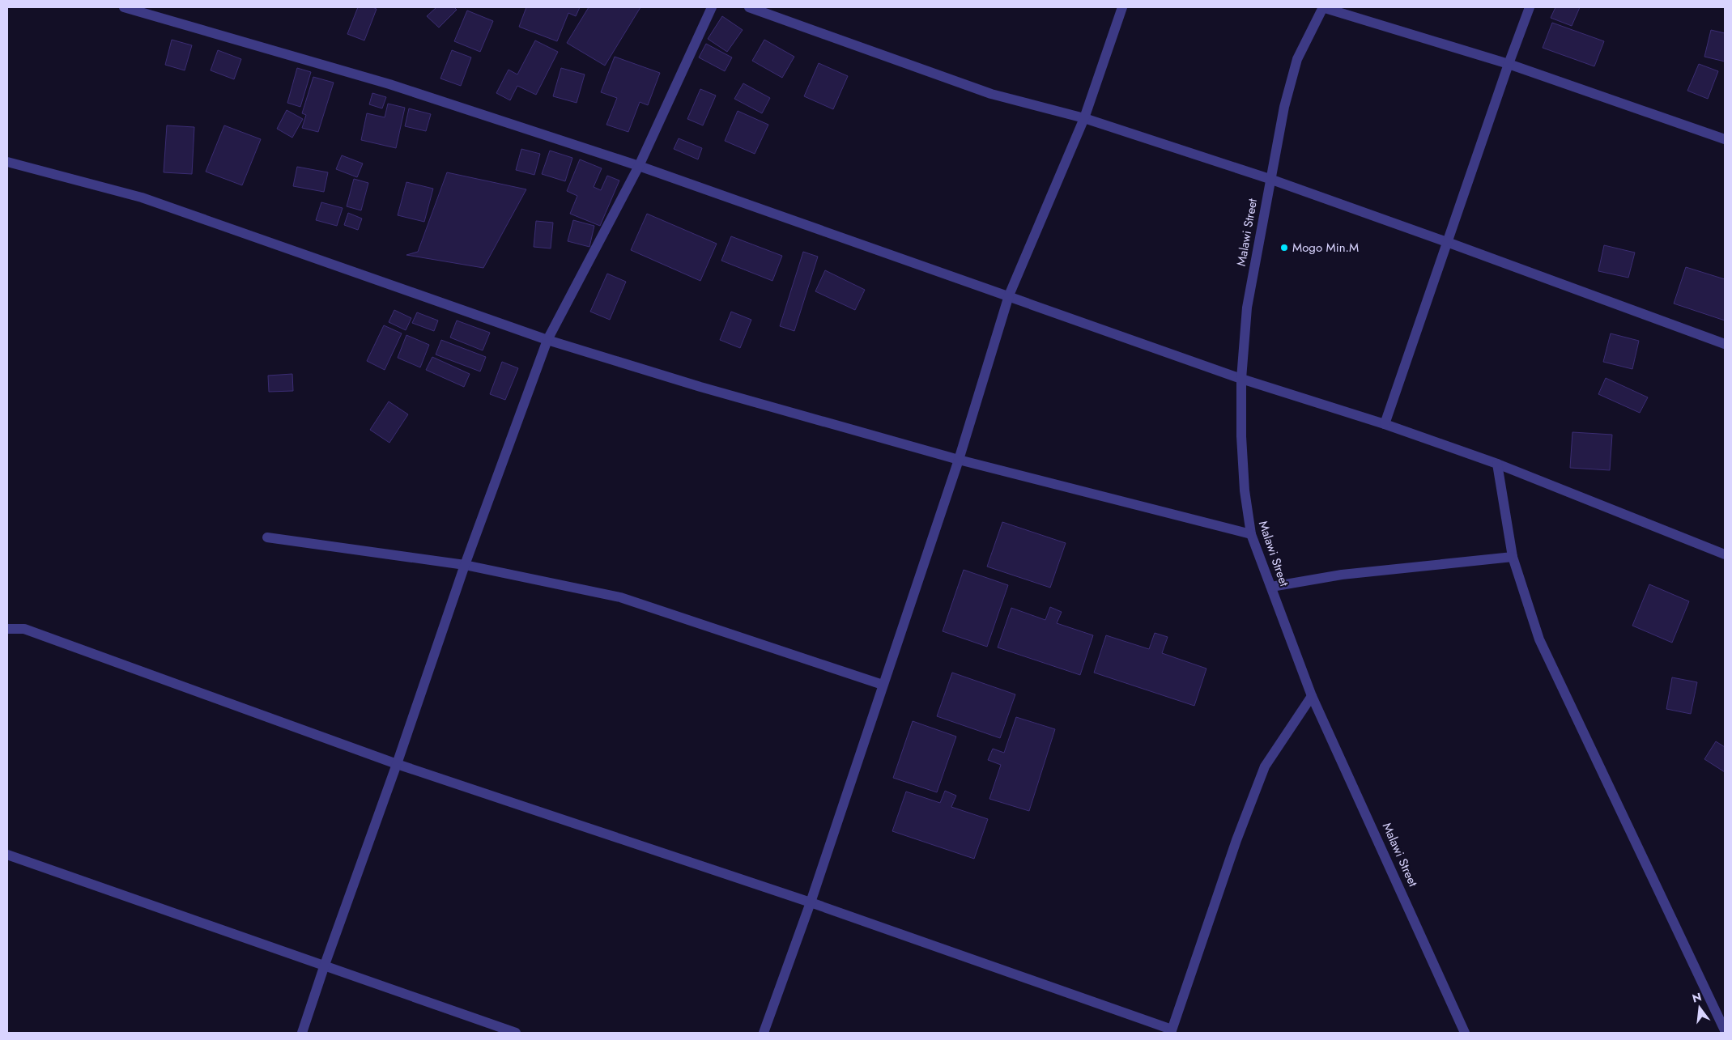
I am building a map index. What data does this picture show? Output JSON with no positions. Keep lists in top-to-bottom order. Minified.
{"streets":{"street":["Malawi Street"]},"places":["Mogo Min.M"],"north":"top"}
